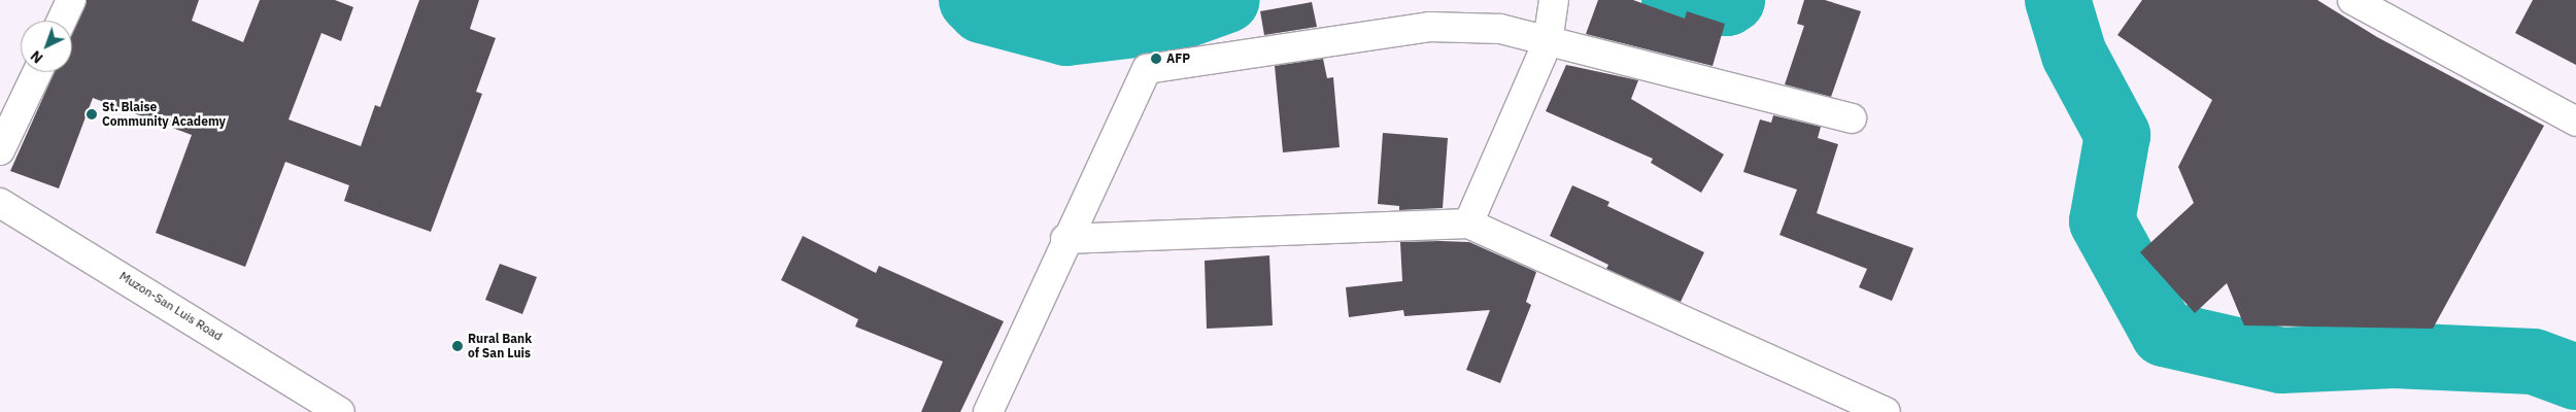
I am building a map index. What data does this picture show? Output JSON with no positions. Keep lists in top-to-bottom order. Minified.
{"streets":{"street":["Muzon-San Luis Road"]},"places":["AFP","St. Blaise Community Academy","Rural Bank of San Luis"],"north":"bottom left"}
